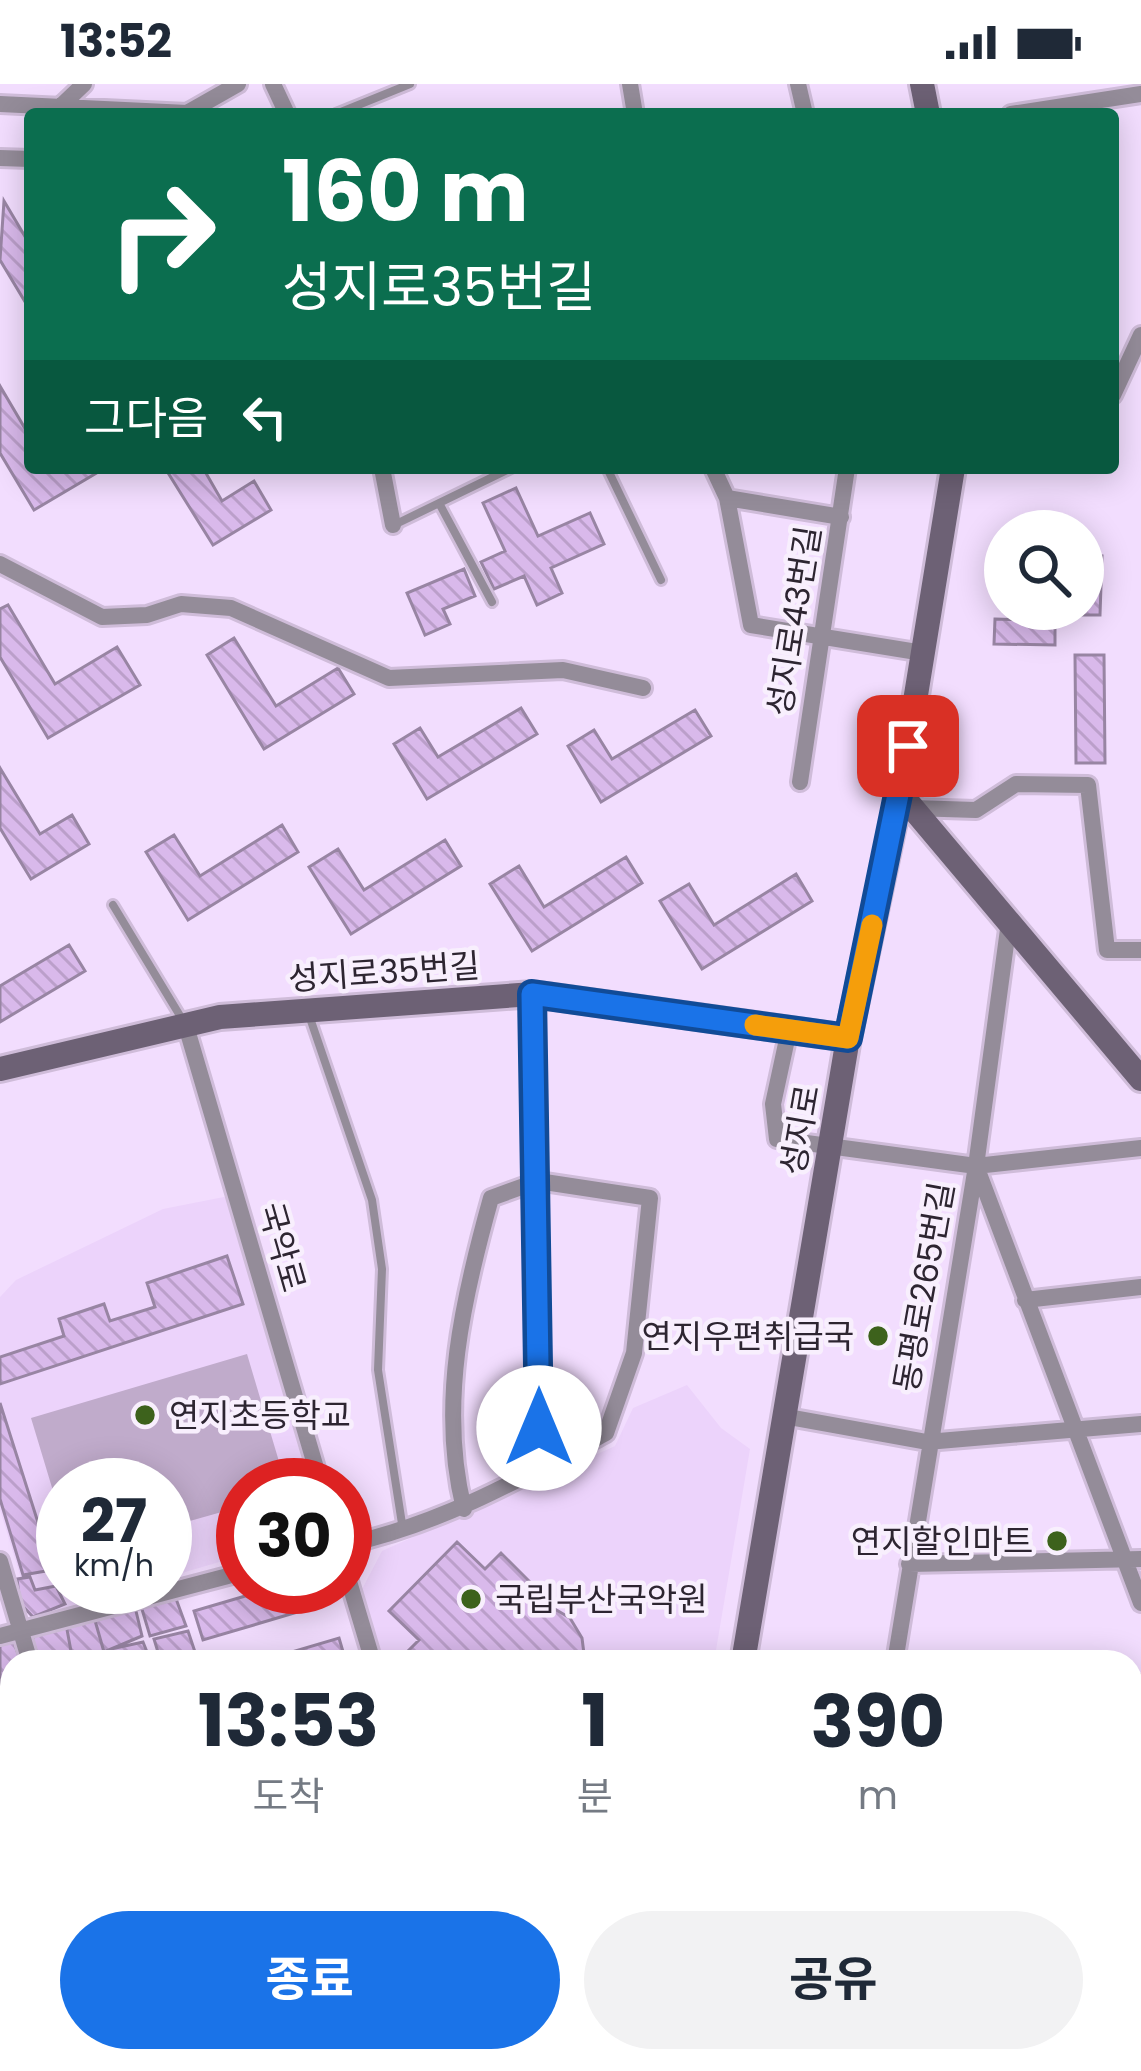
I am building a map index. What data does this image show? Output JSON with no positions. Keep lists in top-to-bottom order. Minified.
{"streets":{"main road":["성지로35번길","성지로"],"street":["성지로43번길","국악로","동평로265번길"]},"crossings":[["성지로35번길","성지로"],["성지로35번길","국악로"]],"places":["연지우편취급국","연지초등학교","연지할인마트","국립부산국악원"],"page":{"status":"13:52","turn":["160 m","성지로35번길"],"then":"그다음","speed":"27 km/h","limit":"30","eta":["13:53","도착","1","분","390","m"],"buttons":["종료","공유"]}}
